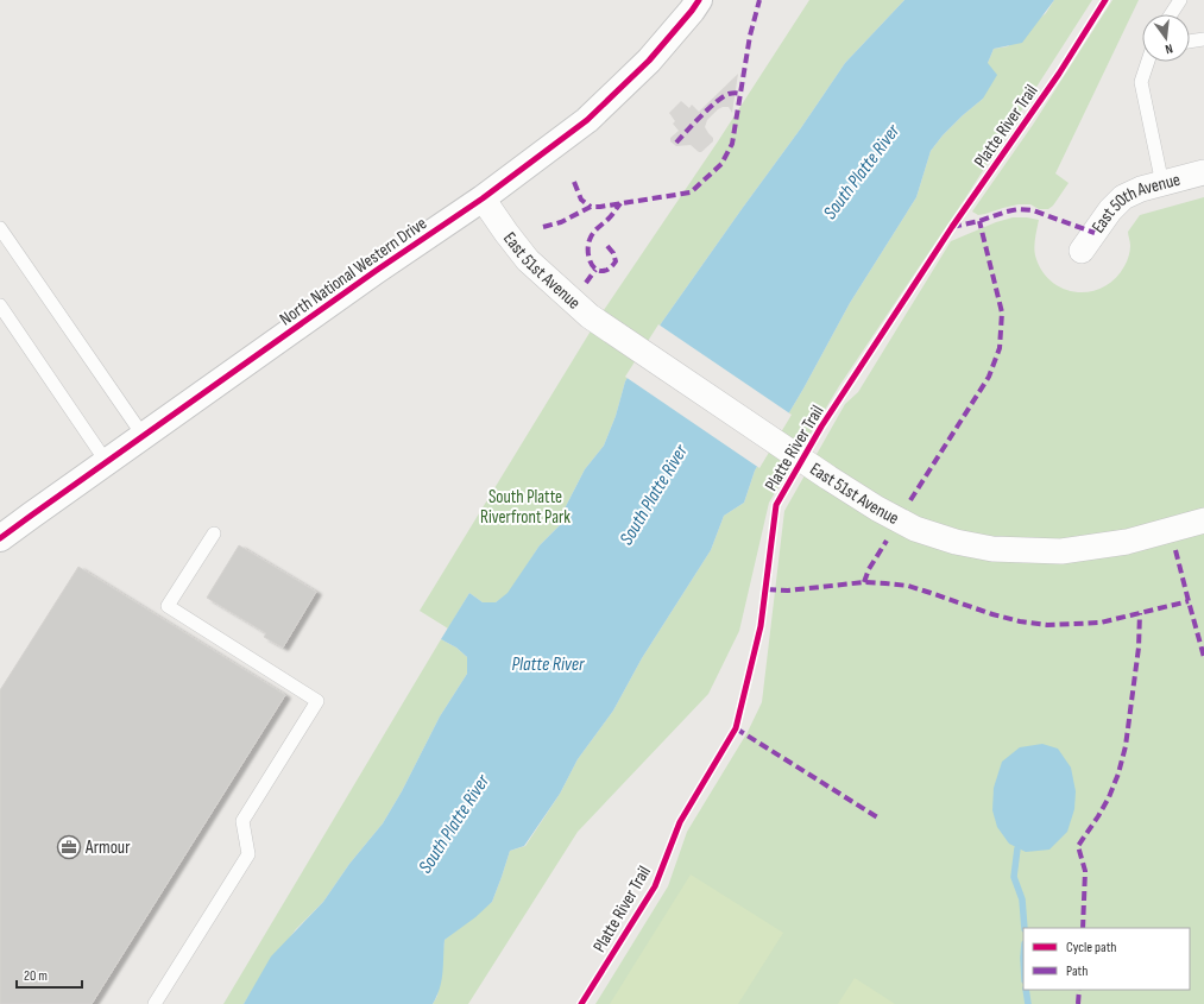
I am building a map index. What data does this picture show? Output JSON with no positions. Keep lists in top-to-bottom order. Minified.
{"streets":{"street":["East 50th Avenue","East 51st Avenue","North National Western Drive"],"cycle path":["Platte River Trail"]},"crossings":[["East 51st Avenue","North National Western Drive"]],"water":["South Platte River","Platte River"],"parks":["South Platte Riverfront Park"],"places":{"office":["Armour"]},"legend":["Cycle path","Path"],"scale_bar":"20 m","north":"bottom"}
